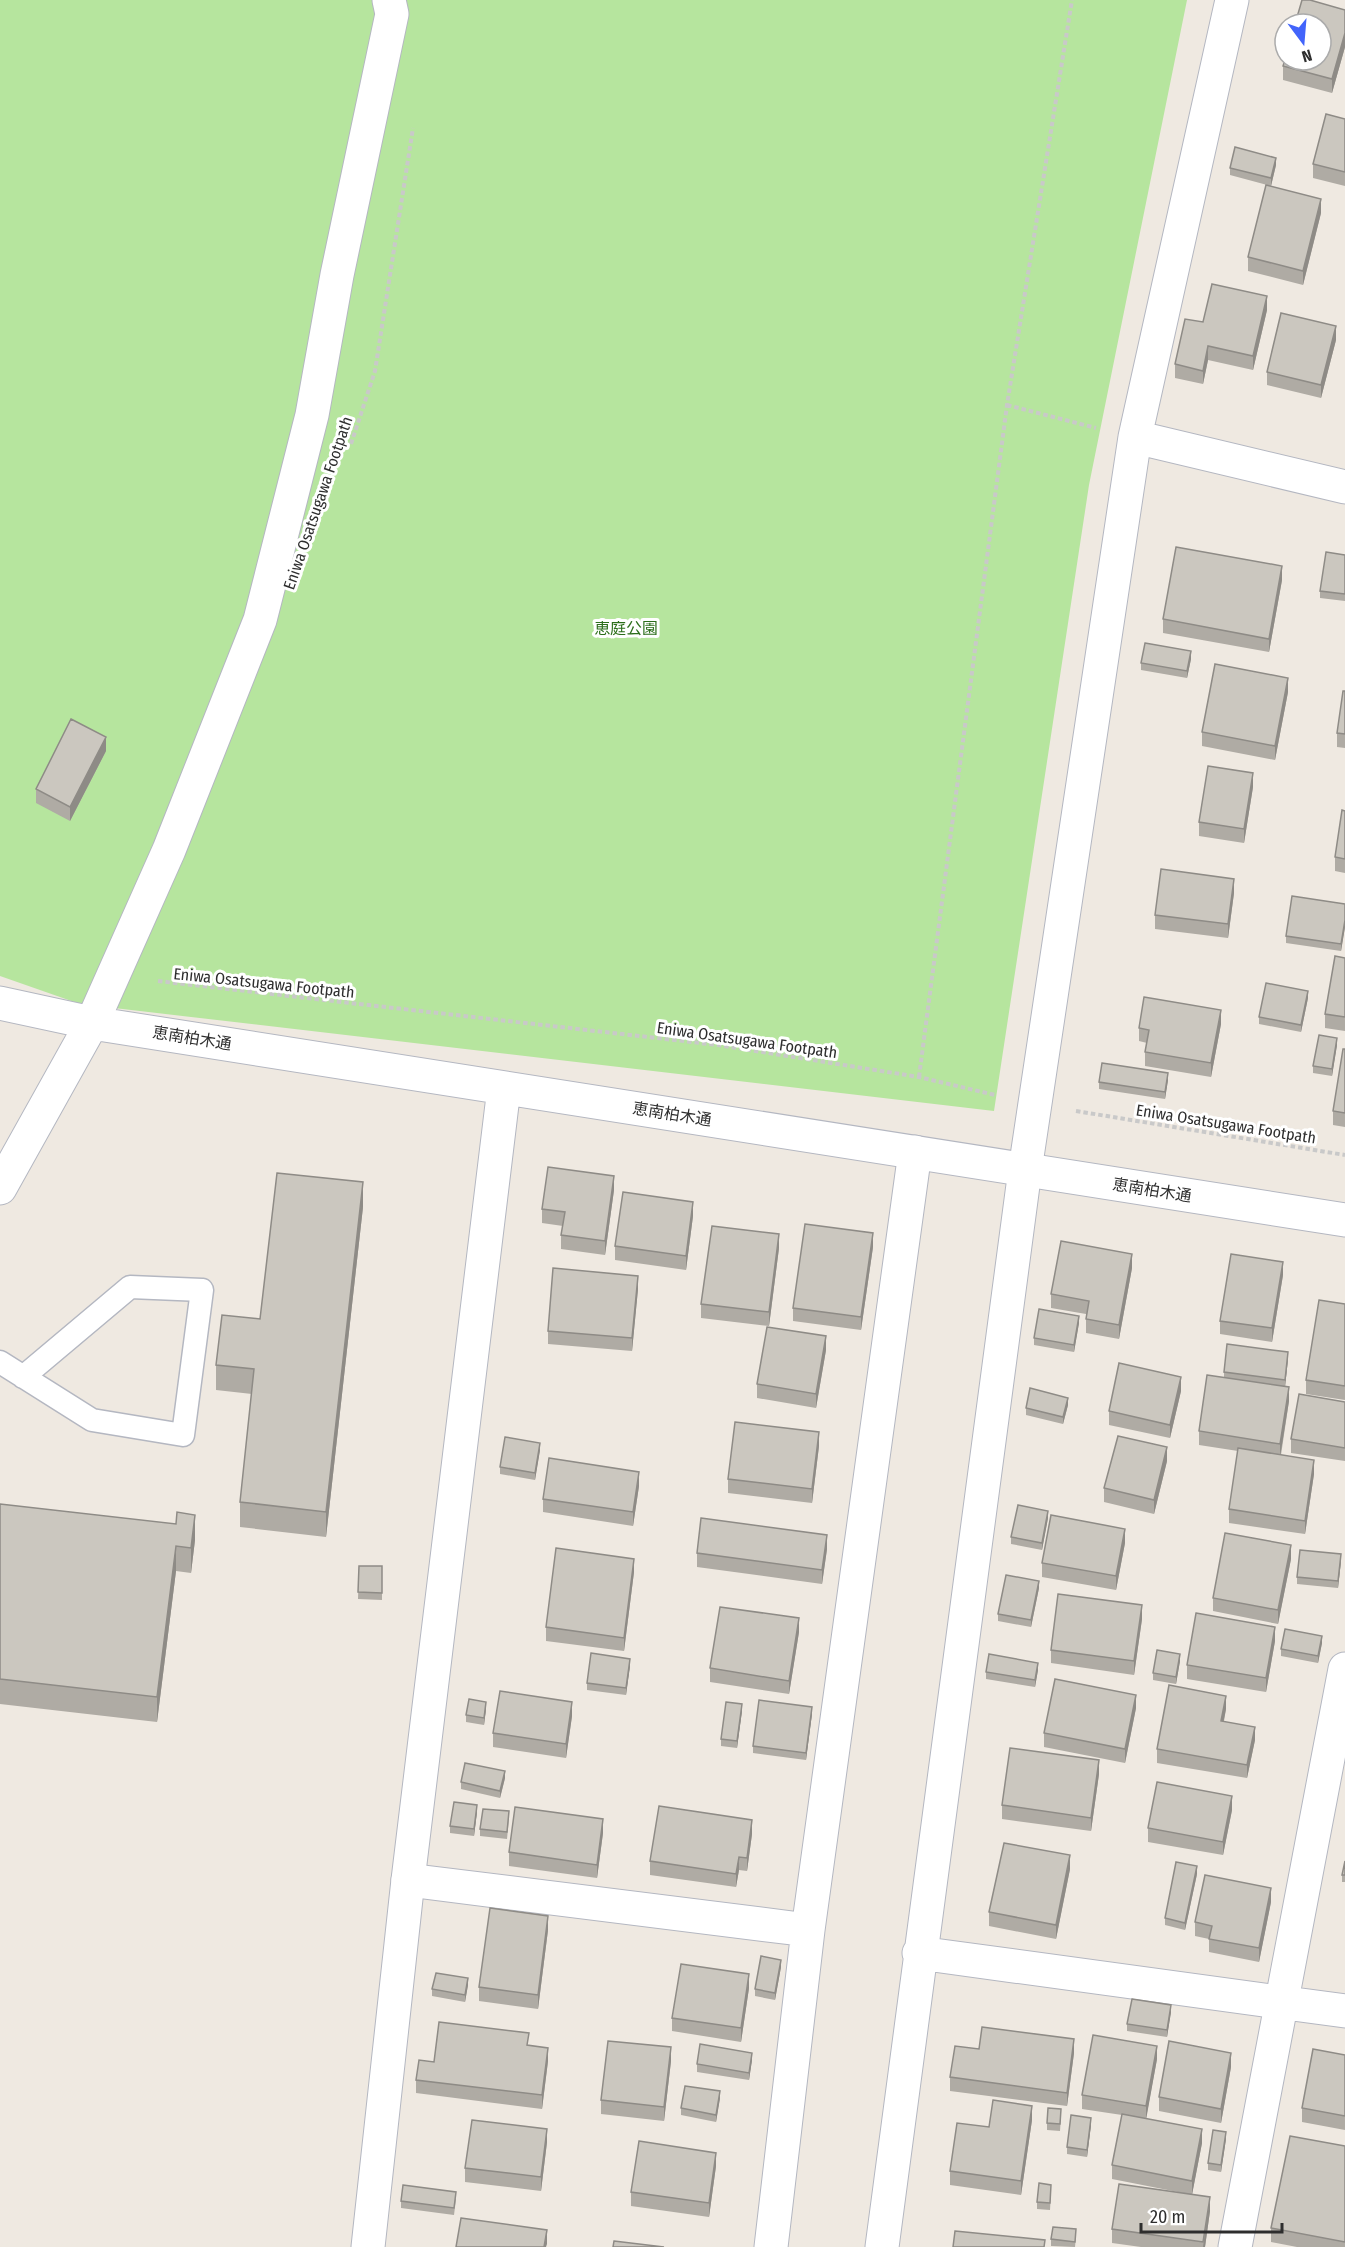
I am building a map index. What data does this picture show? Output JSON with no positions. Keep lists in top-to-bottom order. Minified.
{"streets":{"street":["恵南柏木通"],"path":["Eniwa Osatsugawa Footpath"]},"parks":["恵庭公園"],"scale_bar":"20 m","north":"bottom"}
